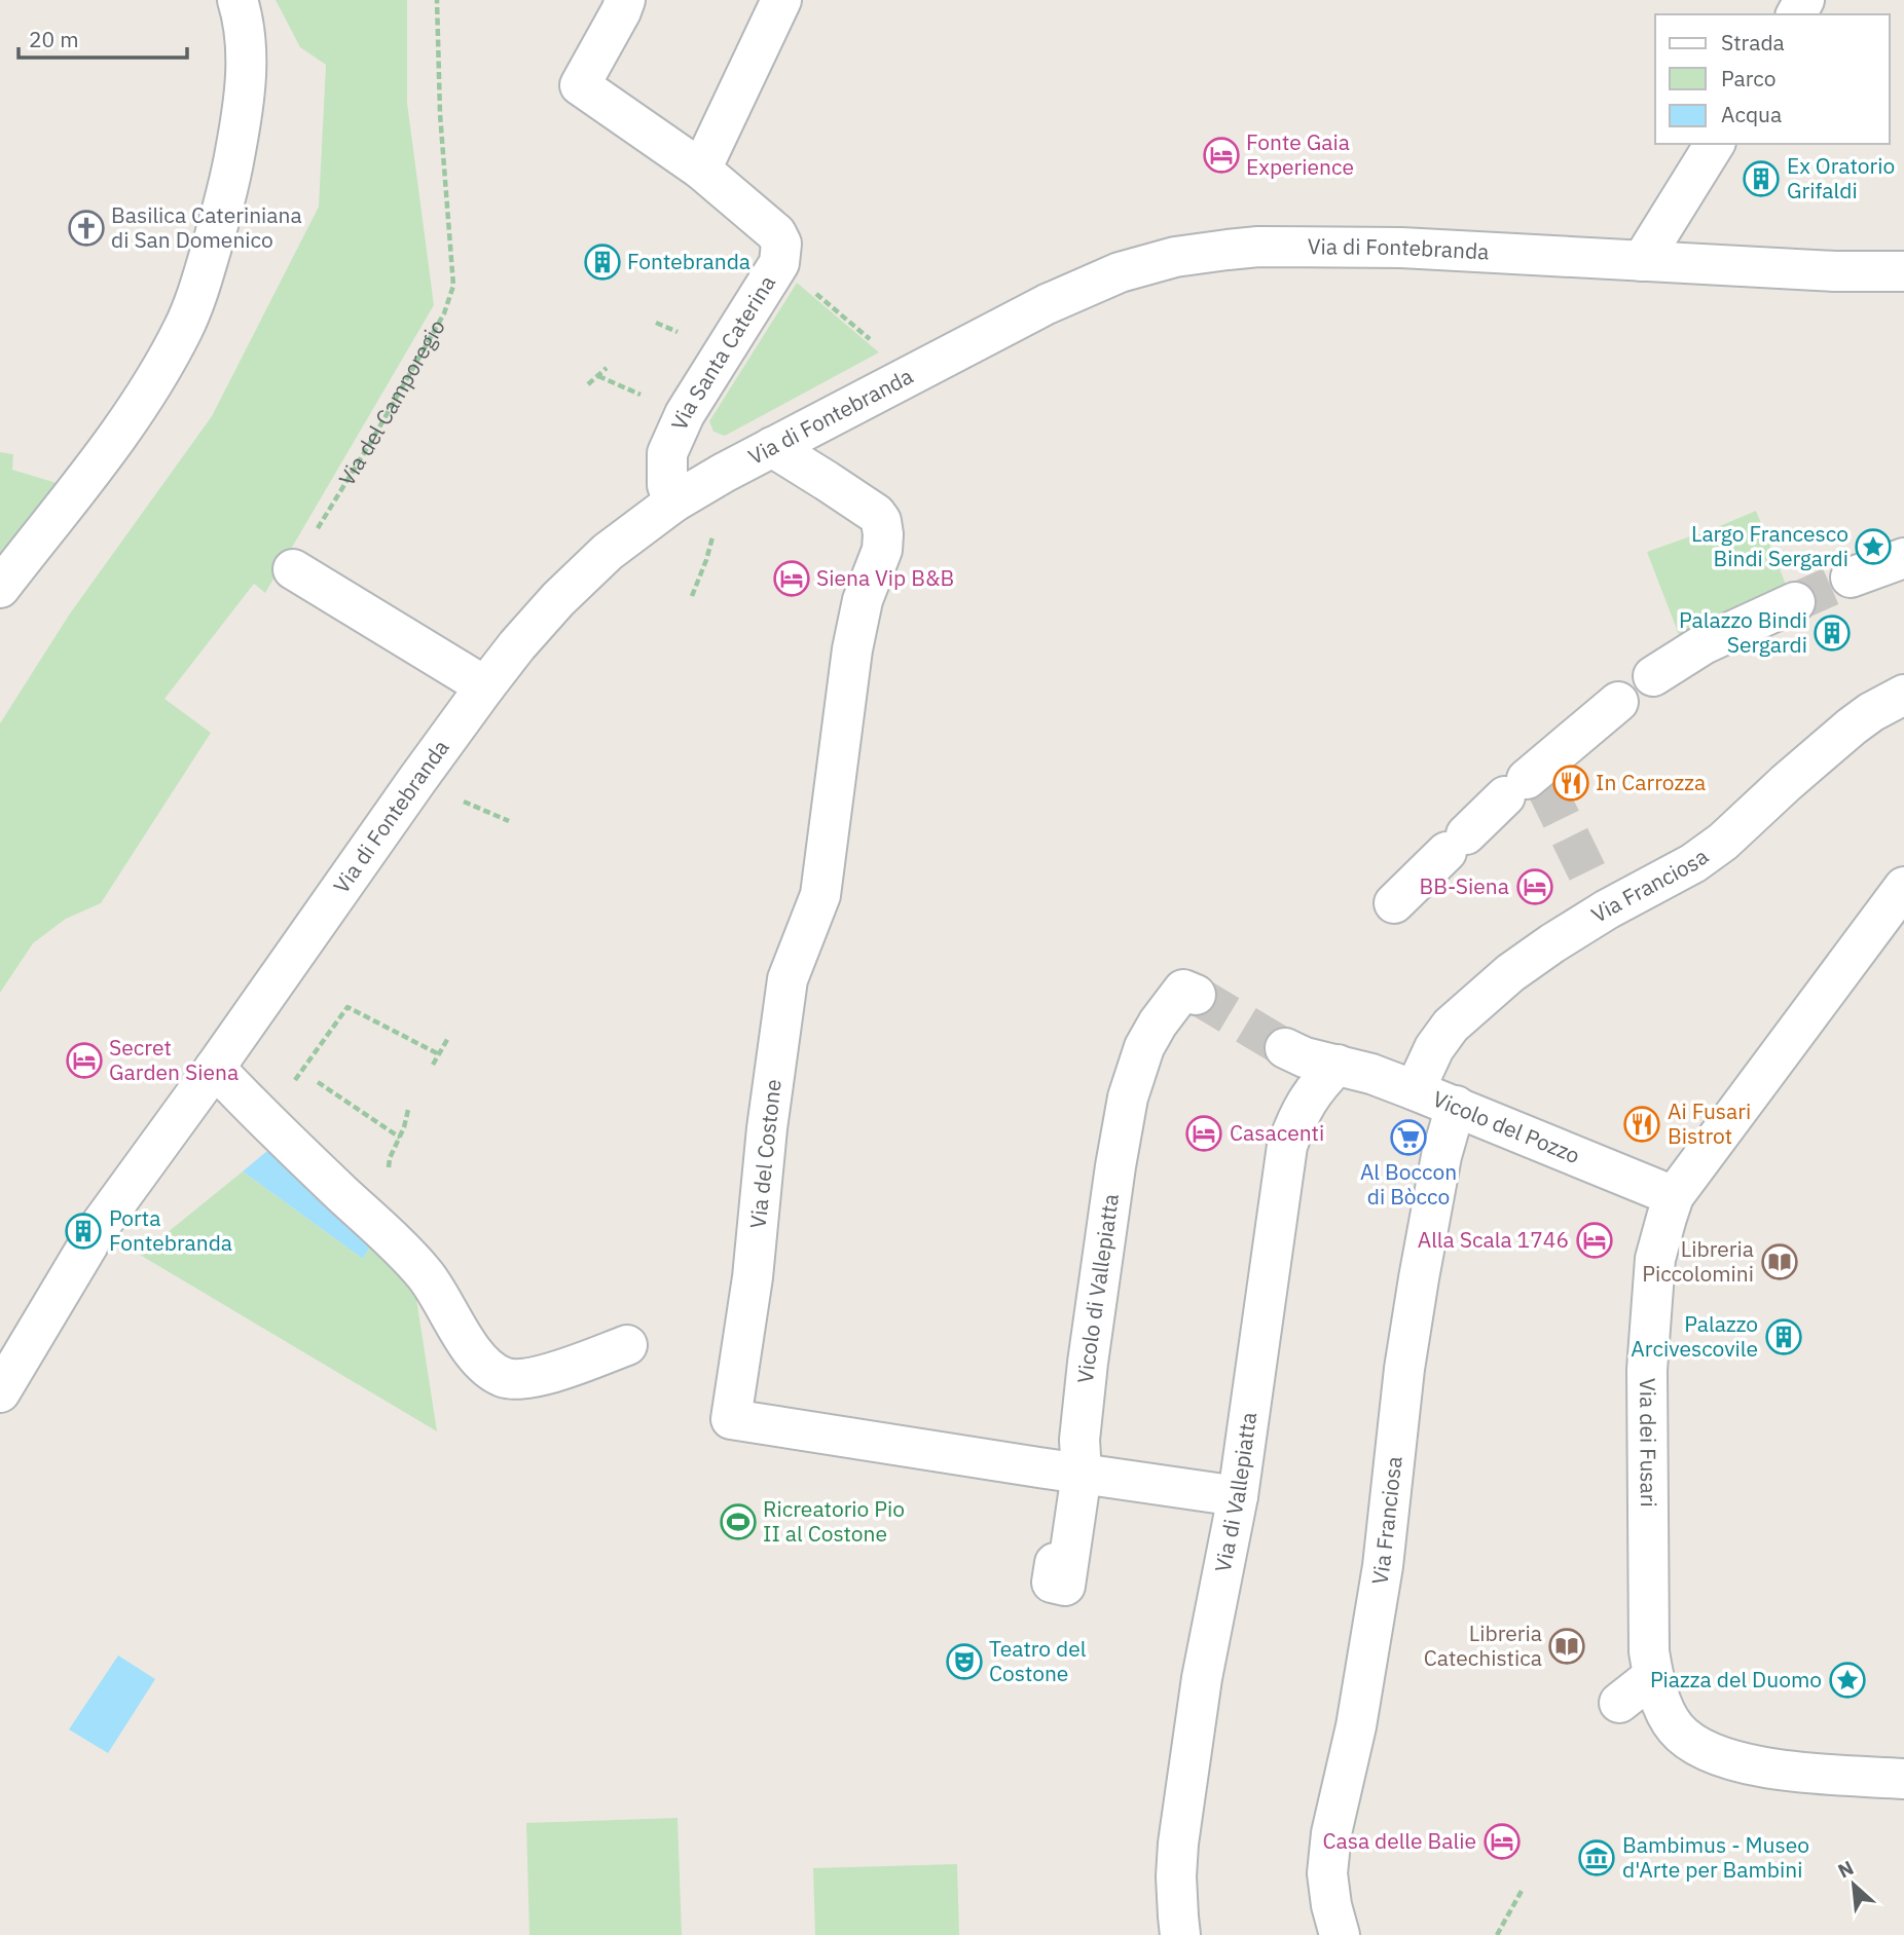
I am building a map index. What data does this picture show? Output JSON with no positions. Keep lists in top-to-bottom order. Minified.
{"streets":{"street":["Via di Fontebranda","Via Santa Caterina","Via Franciosa","Vicolo del Pozzo","Via del Costone","Vicolo di Vallepiatta","Via dei Fusari","Via di Vallepiatta"],"path":["Via del Camporegio"]},"crossings":[["Via di Fontebranda","Via Santa Caterina"],["Via di Fontebranda","Via del Costone"],["Via Franciosa","Vicolo del Pozzo"],["Vicolo del Pozzo","Via dei Fusari"],["Vicolo del Pozzo","Via di Vallepiatta"],["Via del Costone","Vicolo di Vallepiatta"],["Via del Costone","Via di Vallepiatta"]],"places":{"hotel":["Fonte Gaia Experience","Siena Vip B&B","BB-Siena","Secret Garden Siena","Casacenti","Alla Scala 1746","Casa delle Balie"],"building":["Ex Oratorio Grifaldi","Fontebranda","Palazzo Bindi Sergardi","Porta Fontebranda","Palazzo Arcivescovile"],"church":["Basilica Cateriniana di San Domenico"],"place":["Largo Francesco Bindi Sergardi","Piazza del Duomo"],"restaurant":["In Carrozza","Ai Fusari Bistrot"],"supermarket":["Al Boccon di Bòcco"],"library":["Libreria Piccolomini","Libreria Catechistica"],"sports":["Ricreatorio Pio II al Costone"],"theatre":["Teatro del Costone"],"museum":["Bambimus - Museo d'Arte per Bambini"]},"legend":["Strada","Parco","Acqua"],"scale_bar":"20 m","north":"top left"}
